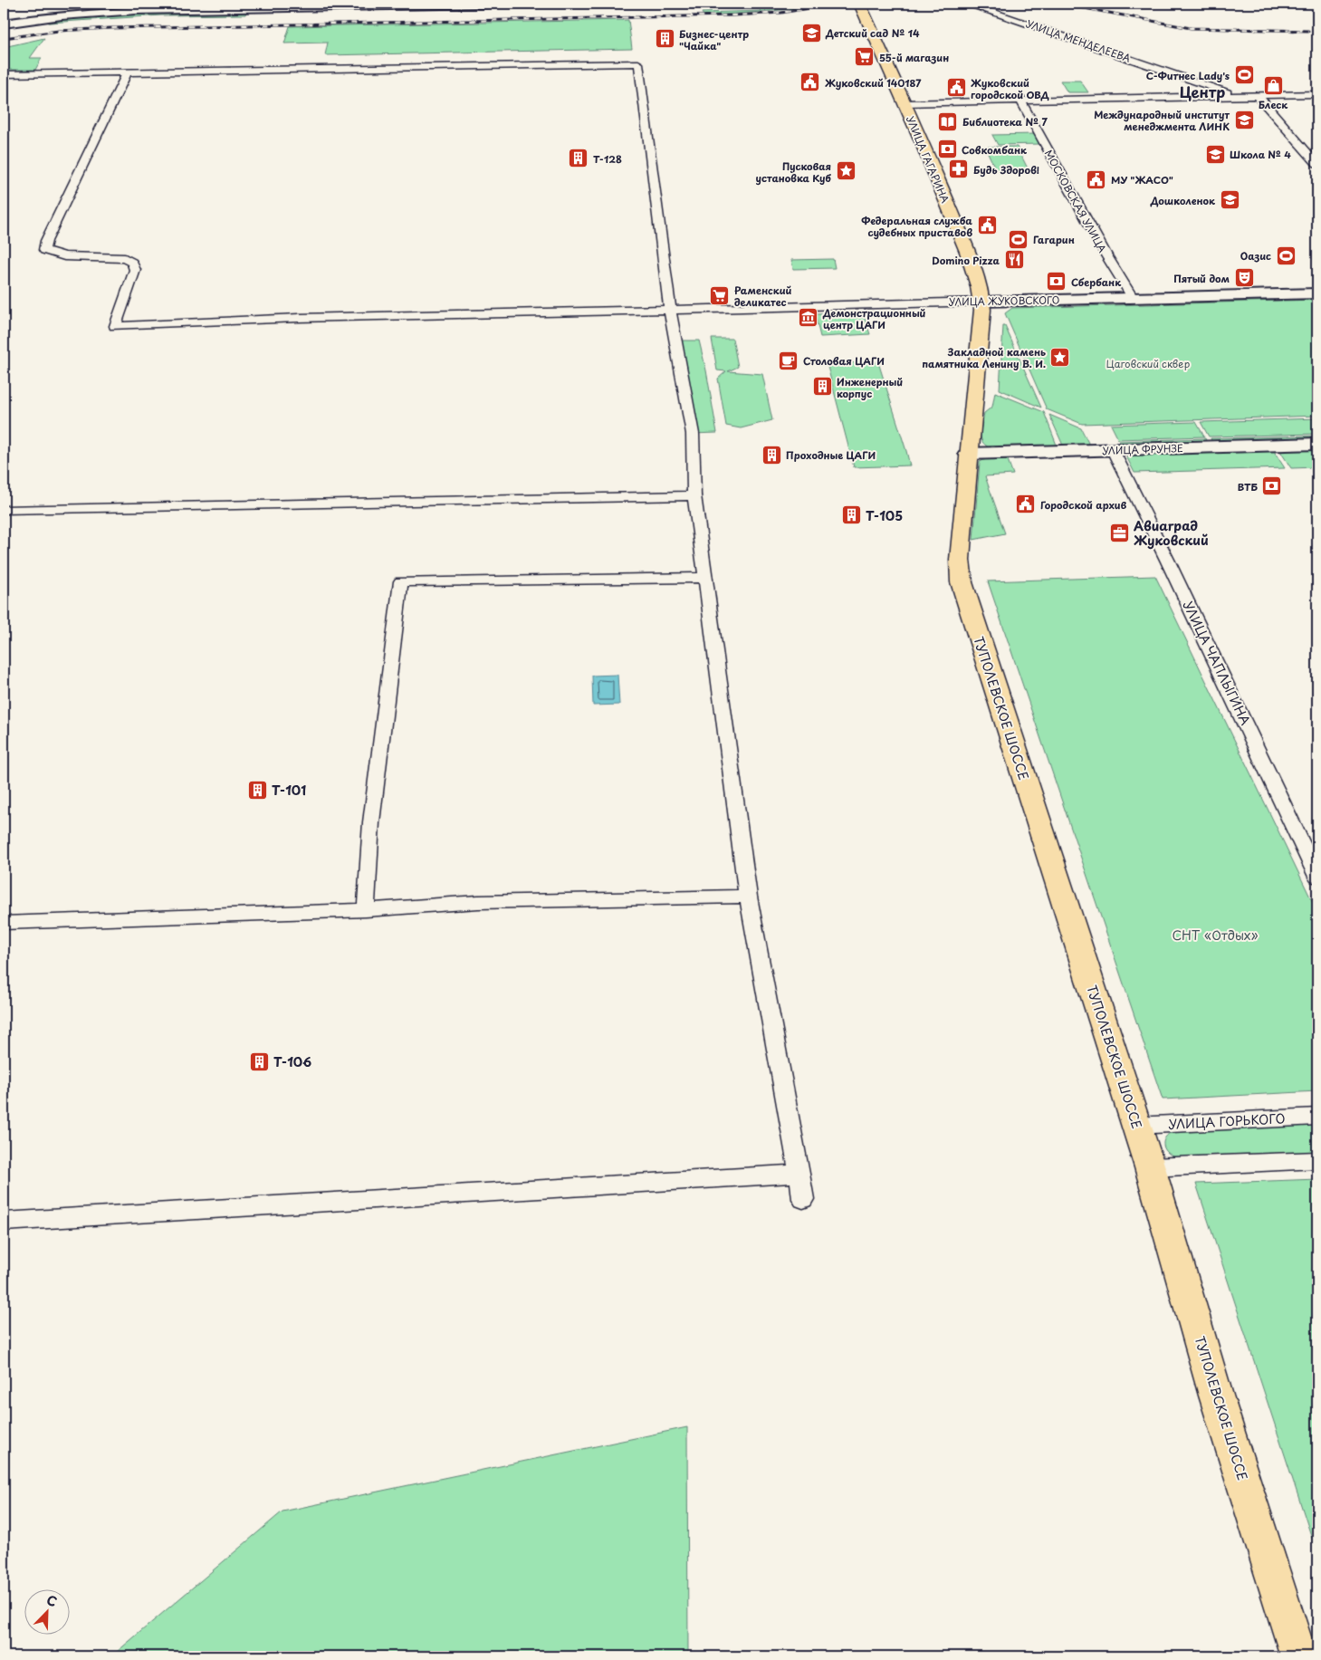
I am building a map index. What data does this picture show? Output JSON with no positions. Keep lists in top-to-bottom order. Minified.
{"streets":{"main road":["УЛИЦА ГАГАРИНА","УЛИЦА ЖУКОВСКОГО","УЛИЦА ФРУНЗЕ","ТУПОЛЕВСКОЕ ШОССЕ"],"street":["УЛИЦА МЕНДЕЛЕЕВА","МОСКОВСКАЯ УЛИЦА","УЛИЦА ЧАПЛЫГИНА","УЛИЦА ГОРЬКОГО"]},"crossings":[["УЛИЦА ГАГАРИНА","УЛИЦА ЖУКОВСКОГО"],["УЛИЦА ГАГАРИНА","УЛИЦА ФРУНЗЕ"],["УЛИЦА ГАГАРИНА","ТУПОЛЕВСКОЕ ШОССЕ"],["МОСКОВСКАЯ УЛИЦА","УЛИЦА ЖУКОВСКОГО"],["УЛИЦА ФРУНЗЕ","УЛИЦА ЧАПЛЫГИНА"],["УЛИЦА ФРУНЗЕ","ТУПОЛЕВСКОЕ ШОССЕ"],["ТУПОЛЕВСКОЕ ШОССЕ","УЛИЦА ГОРЬКОГО"]],"districts":["Центр"],"parks":["Цаговский сквер","СНТ «Отдых»"],"places":{"school or university":["Детский сад № 14","Международный институт менеджмента ЛИНК","Школа № 4","Дошколенок"],"building":["Бизнес-центр \"Чайка\"","Т-128","Инженерный корпус","Проходные ЦАГИ","Т-105","Т-101","Т-106"],"supermarket":["55-й магазин","Раменский деликатес"],"sports":["С-Фитнес Lady's","Гагарин","Оазис"],"public building":["Жуковский 140187","Жуковский городской ОВД","МУ \"ЖАСО\"","Федеральная служба судебных приставов","Городской архив"],"shop":["Блеск"],"library":["Библиотека № 7"],"bank":["Совкомбанк","Сбербанк","ВТБ"],"pharmacy":["Будь Здоров!"],"place":["Пусковая установка Куб","Закладной камень памятника Ленину В. И."],"restaurant":["Domino Pizza"],"theatre":["Пятый дом"],"museum":["Демонстрационный центр ЦАГИ"],"cafe":["Столовая ЦАГИ"],"office":["Авиаград Жуковский"]},"north":"top right"}
